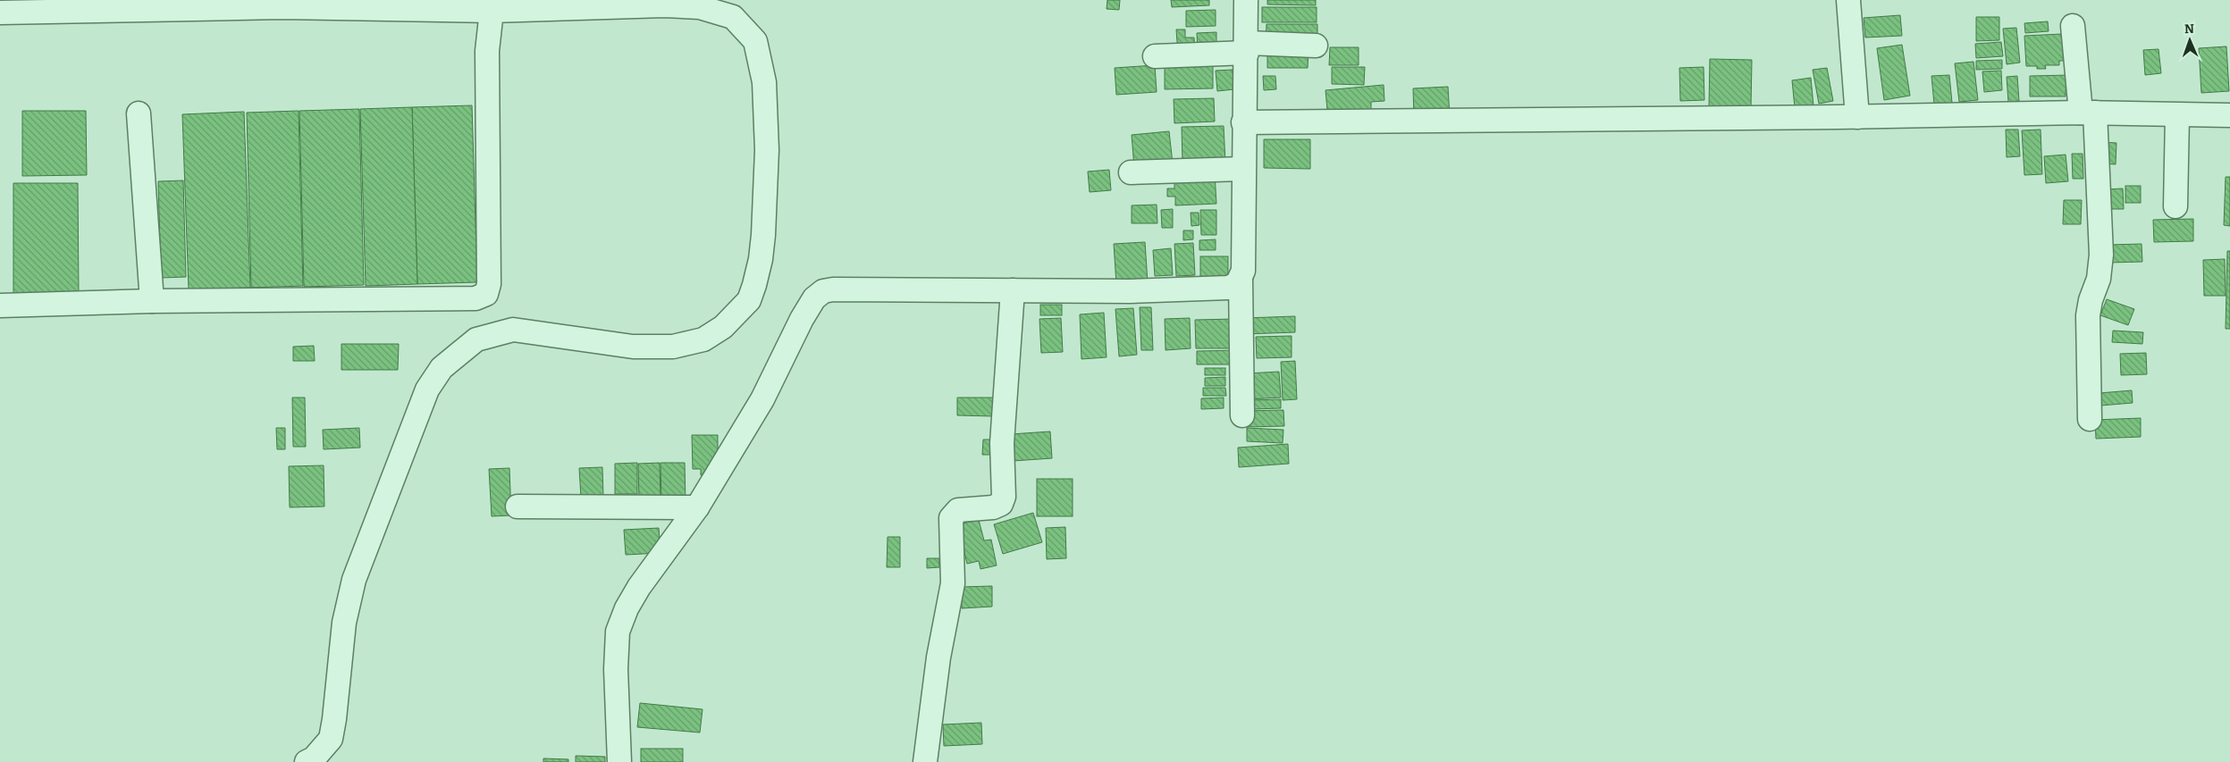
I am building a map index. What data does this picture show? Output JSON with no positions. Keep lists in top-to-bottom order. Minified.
{"north":"top"}
